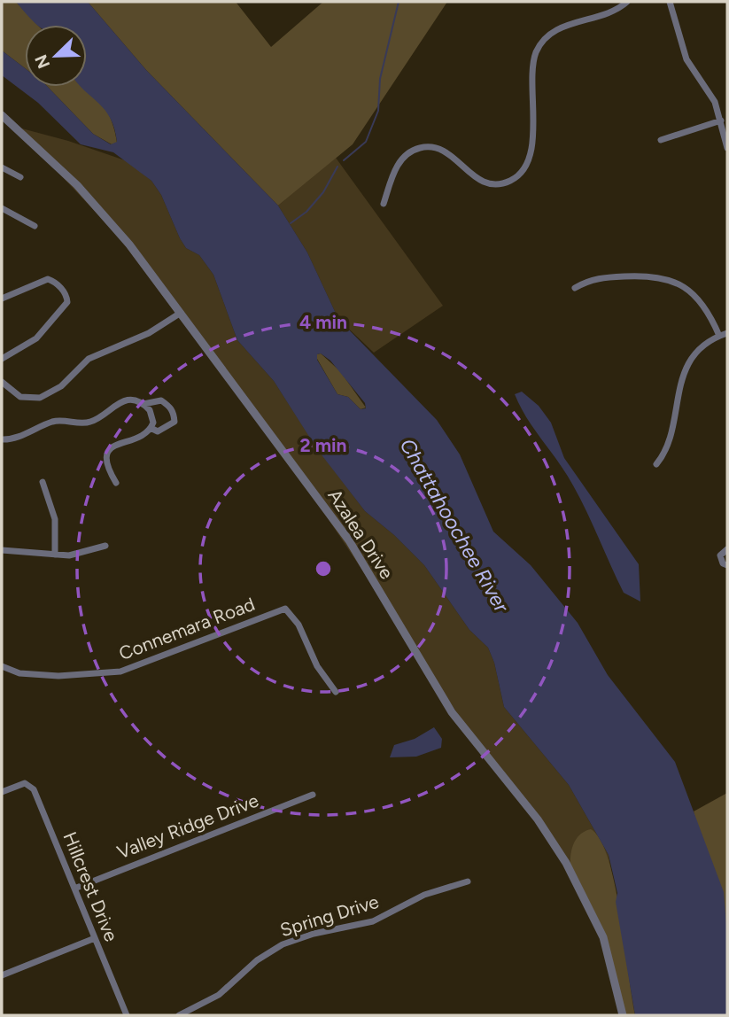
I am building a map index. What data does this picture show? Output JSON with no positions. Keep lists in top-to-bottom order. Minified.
{"streets":{"street":["Azalea Drive","Connemara Road","Valley Ridge Drive","Hillcrest Drive","Spring Drive"]},"crossings":[["Valley Ridge Drive","Hillcrest Drive"]],"water":["Chattahoochee River"],"north":"bottom left","rings":["4 min","2 min"]}
